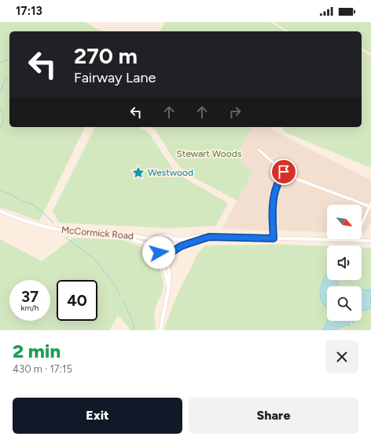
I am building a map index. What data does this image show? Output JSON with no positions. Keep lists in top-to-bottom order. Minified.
{"streets":{"street":["McCormick Road"]},"parks":["Stewart Woods"],"places":{"place":["Westwood"]},"north":"bottom right","page":{"status":"17:13","turn":["270 m","Fairway Lane"],"speed":"37 km/h","limit":"40","heading":["2 min","430 m · 17:15"],"buttons":["Exit","Share"]}}
